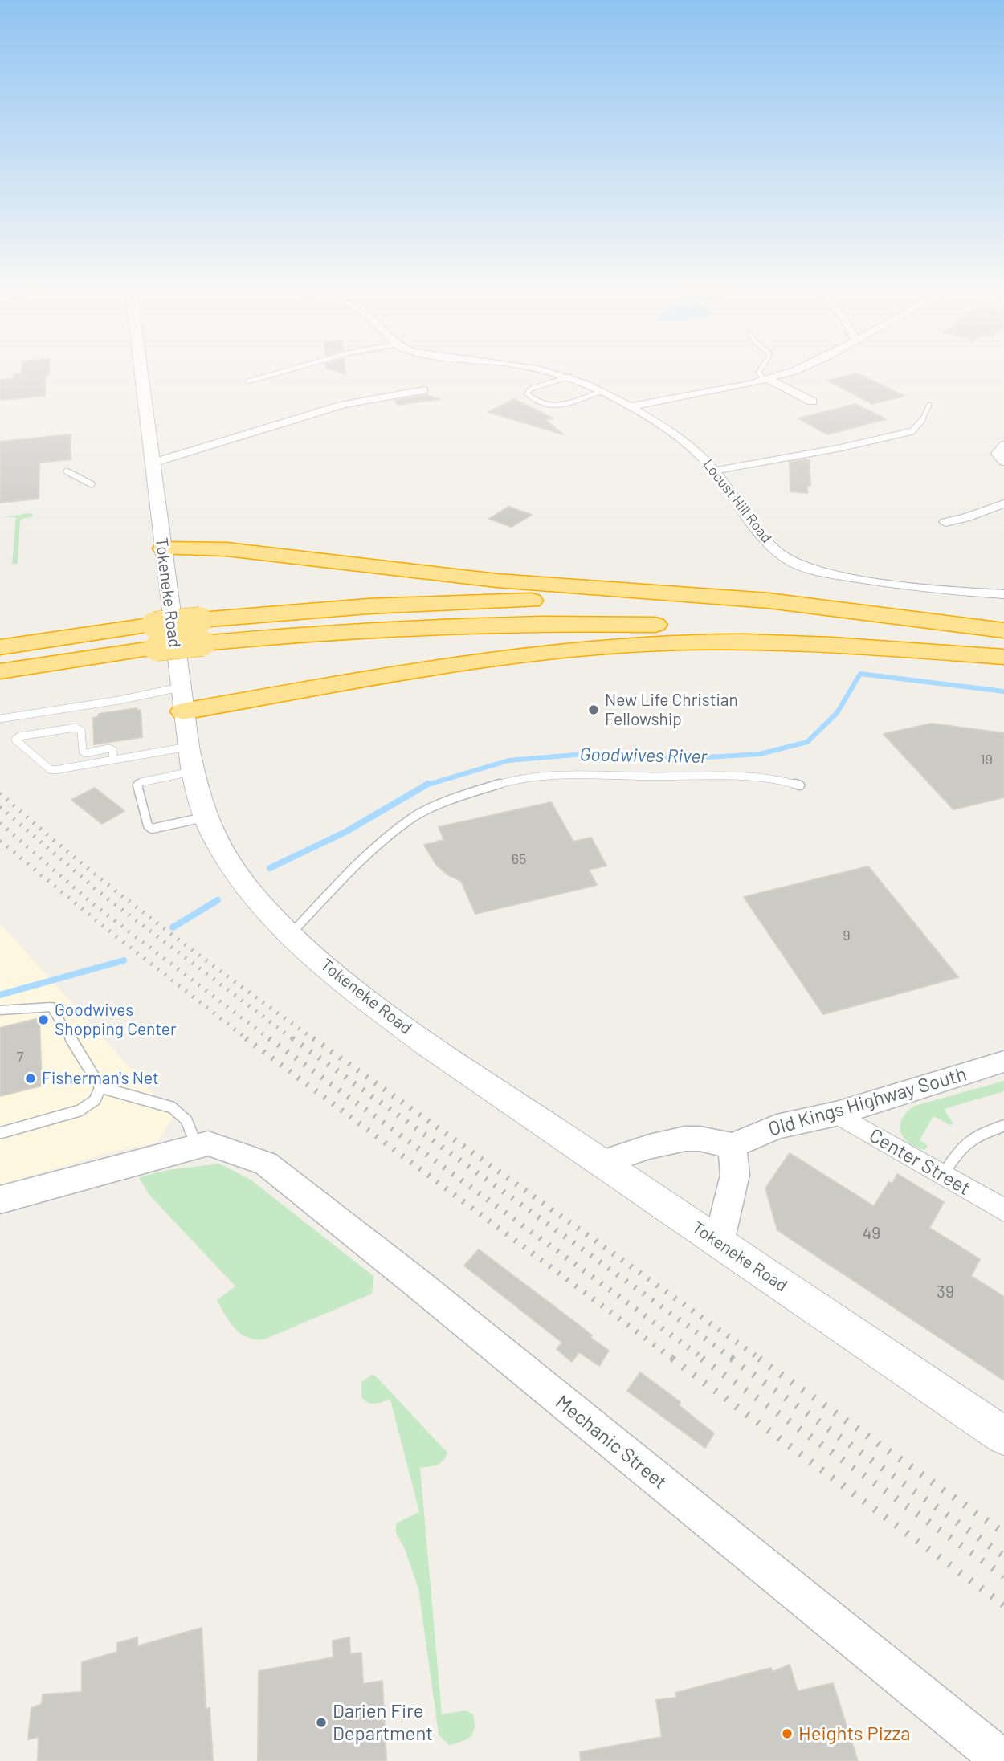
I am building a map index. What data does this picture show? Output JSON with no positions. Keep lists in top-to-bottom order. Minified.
{"streets":{"main road":["Tokeneke Road"],"street":["Locust Hill Road","Old Kings Highway South","Center Street","Mechanic Street"]},"crossings":[["Old Kings Highway South","Center Street"]],"water":["Goodwives River"],"places":["New Life Christian Fellowship","Goodwives Shopping Center","Fisherman's Net","Darien Fire Department","Heights Pizza"],"house_numbers":["19","65","9","7","49","39"]}
